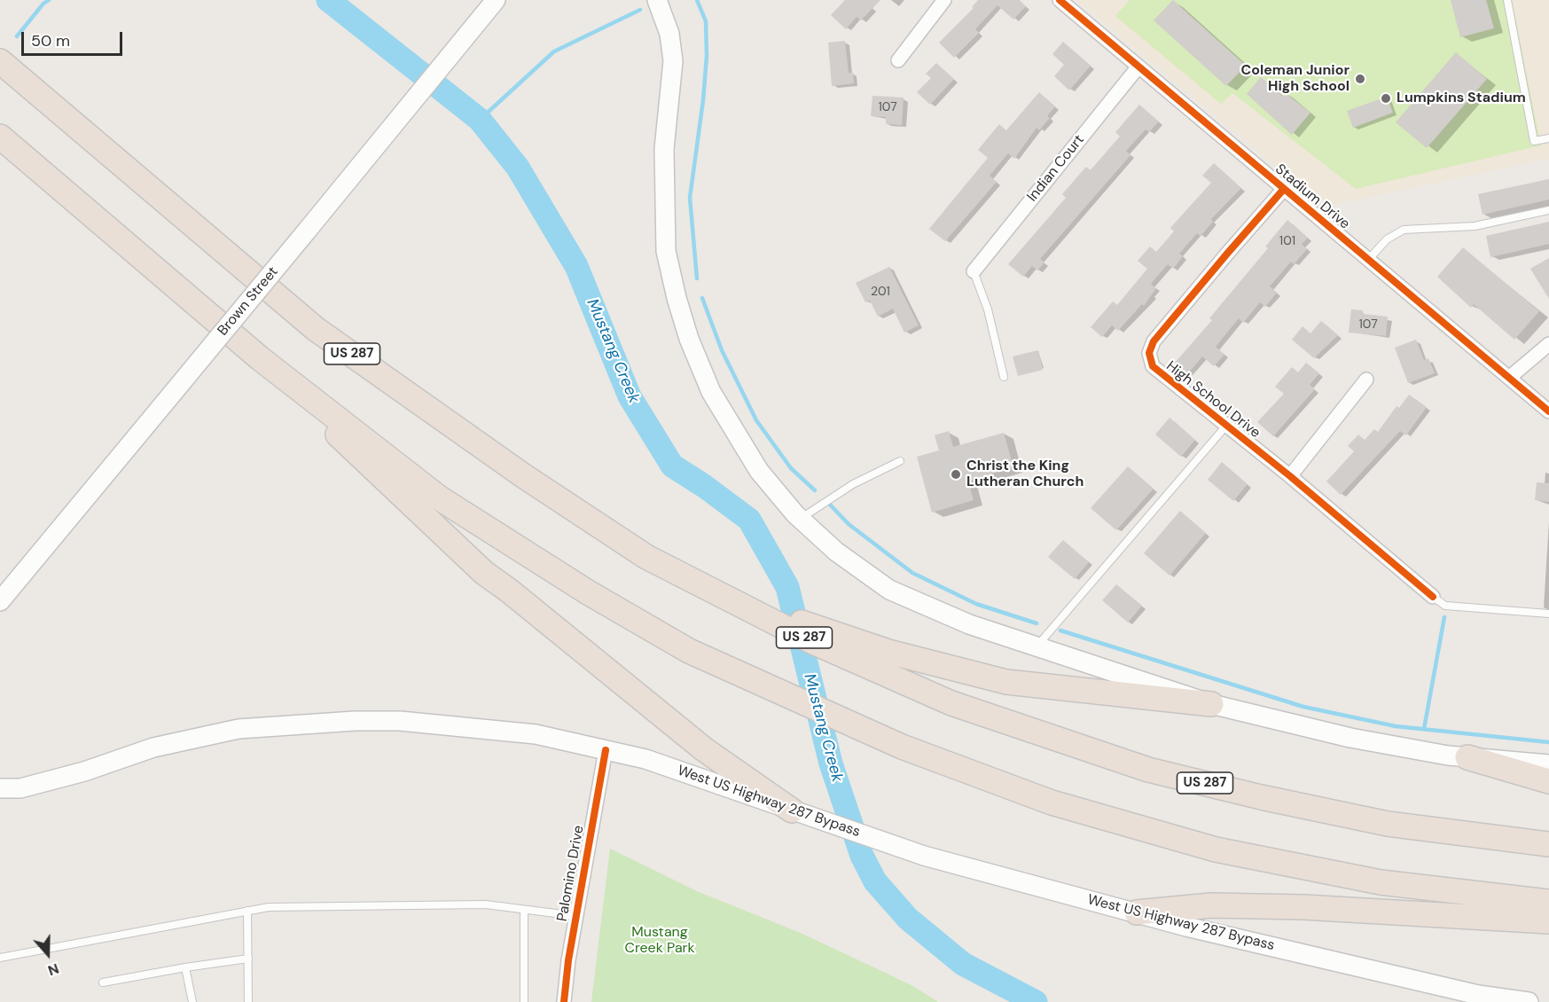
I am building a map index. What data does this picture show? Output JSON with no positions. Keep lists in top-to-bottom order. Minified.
{"streets":{"highway":["US 287"],"main road":["Brown Street","West US Highway 287 Bypass"],"street":["Indian Court","Stadium Drive","High School Drive","Palomino Drive"]},"crossings":[["Indian Court","Stadium Drive"],["Stadium Drive","High School Drive"],["West US Highway 287 Bypass","Palomino Drive"]],"water":["Mustang Creek"],"parks":["Mustang Creek Park"],"places":["Coleman Junior High School","Lumpkins Stadium","Christ the King Lutheran Church"],"house_numbers":["107","101","201","107"],"scale_bar":"50 m","north":"bottom"}
